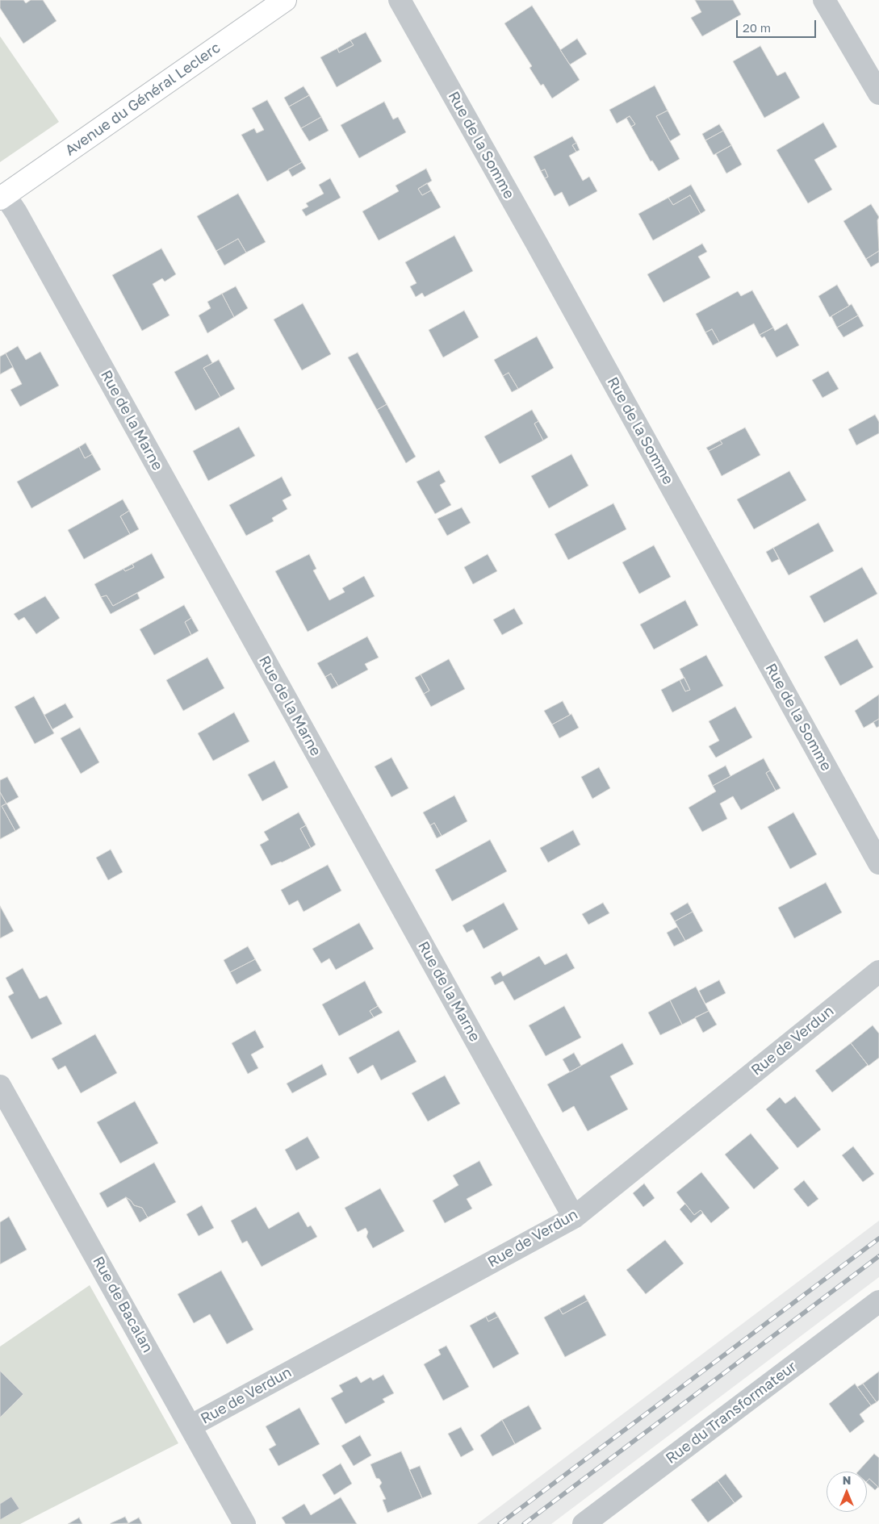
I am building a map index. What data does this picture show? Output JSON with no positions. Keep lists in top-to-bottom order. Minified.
{"streets":{"main road":["Avenue du Général Leclerc"],"street":["Rue de la Somme","Rue de la Marne","Rue de Verdun","Rue de Bacalan","Rue du Transformateur"]},"crossings":[["Avenue du Général Leclerc","Rue de la Marne"],["Rue de la Marne","Rue de Verdun"],["Rue de Verdun","Rue de Bacalan"]],"scale_bar":"20 m","north":"top"}
